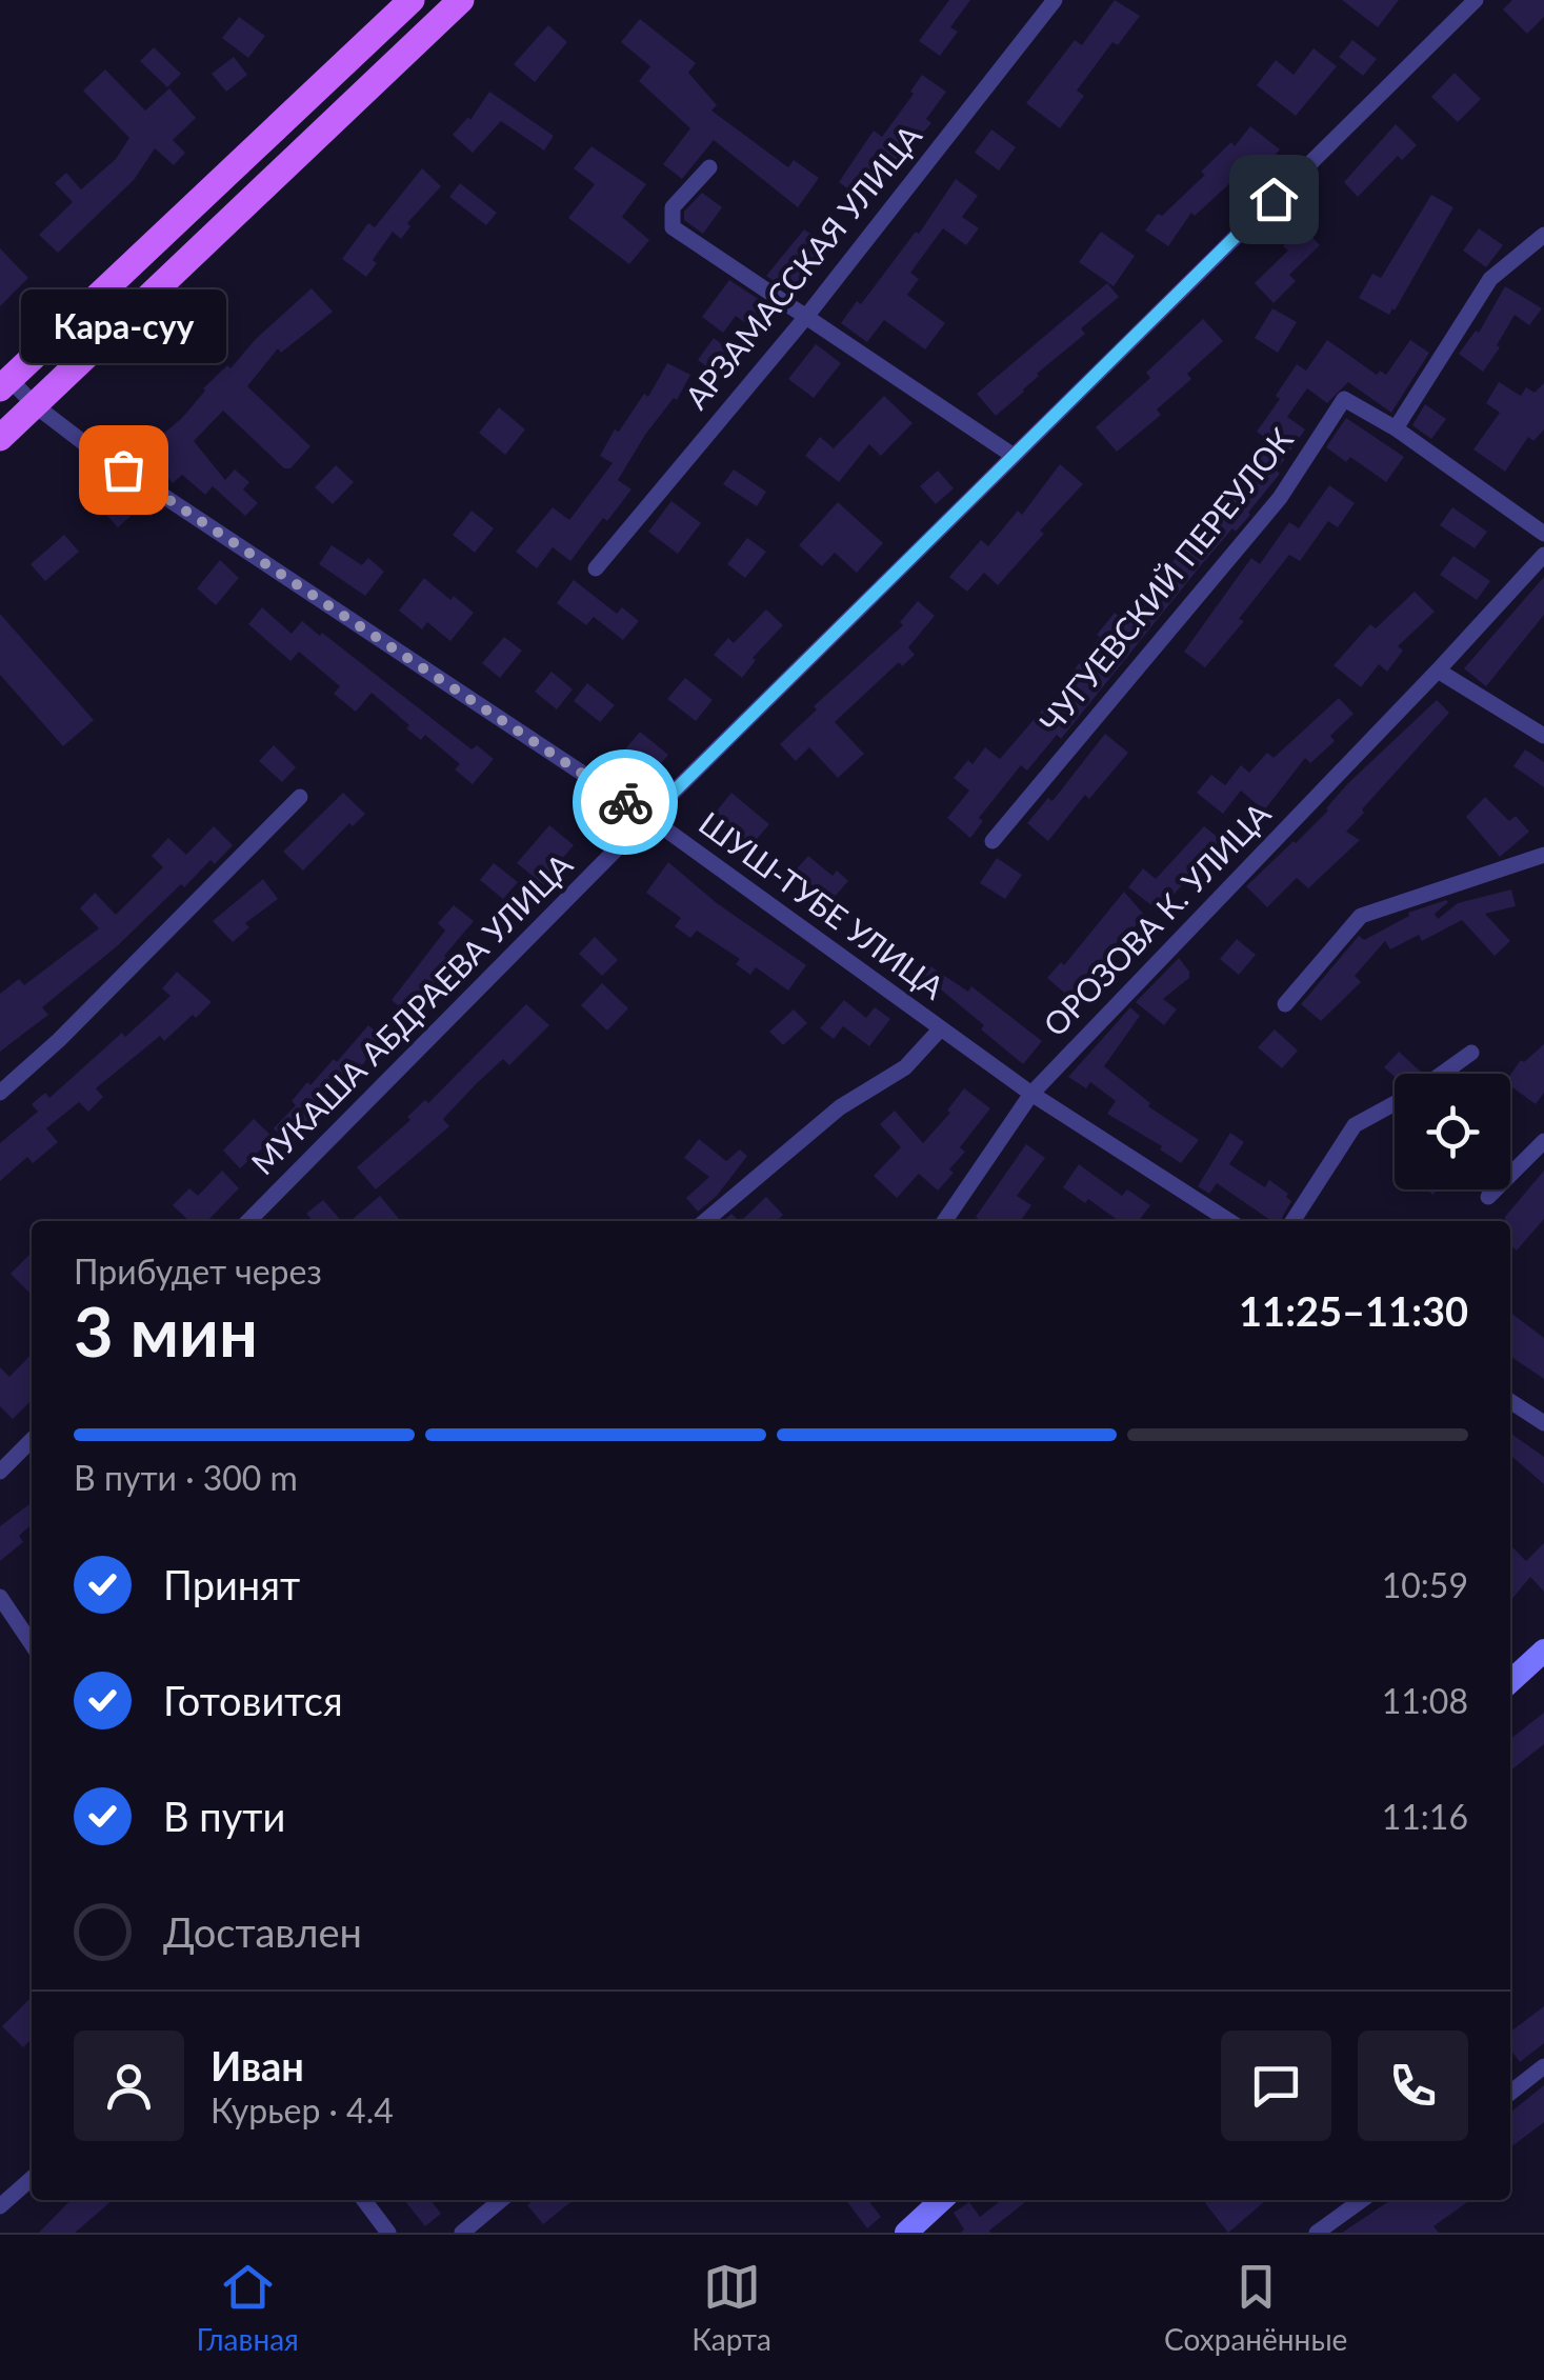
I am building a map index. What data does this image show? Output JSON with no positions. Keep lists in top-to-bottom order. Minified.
{"streets":{"street":["АРЗАМАССКАЯ УЛИЦА","ЧУГУЕВСКИЙ ПЕРЕУЛОК","ШУШ-ТУБЕ УЛИЦА","ОРОЗОВА К. УЛИЦА","МУКАША АБДРАЕВА УЛИЦА"]},"crossings":[["ШУШ-ТУБЕ УЛИЦА","ОРОЗОВА К. УЛИЦА"],["ШУШ-ТУБЕ УЛИЦА","МУКАША АБДРАЕВА УЛИЦА"]],"places":["Кара-суу"],"page":{"bubble":"Кара-суу","heading":["3 мин","Прибудет через","11:25–11:30"],"panel":["Иван","Курьер · 4.4"],"bar":"В пути · 300 m","list":[["Принят","10:59"],["Готовится","11:08"],["В пути","11:16"],"Доставлен"],"tabs":["Главная","Карта","Сохранённые"]}}
